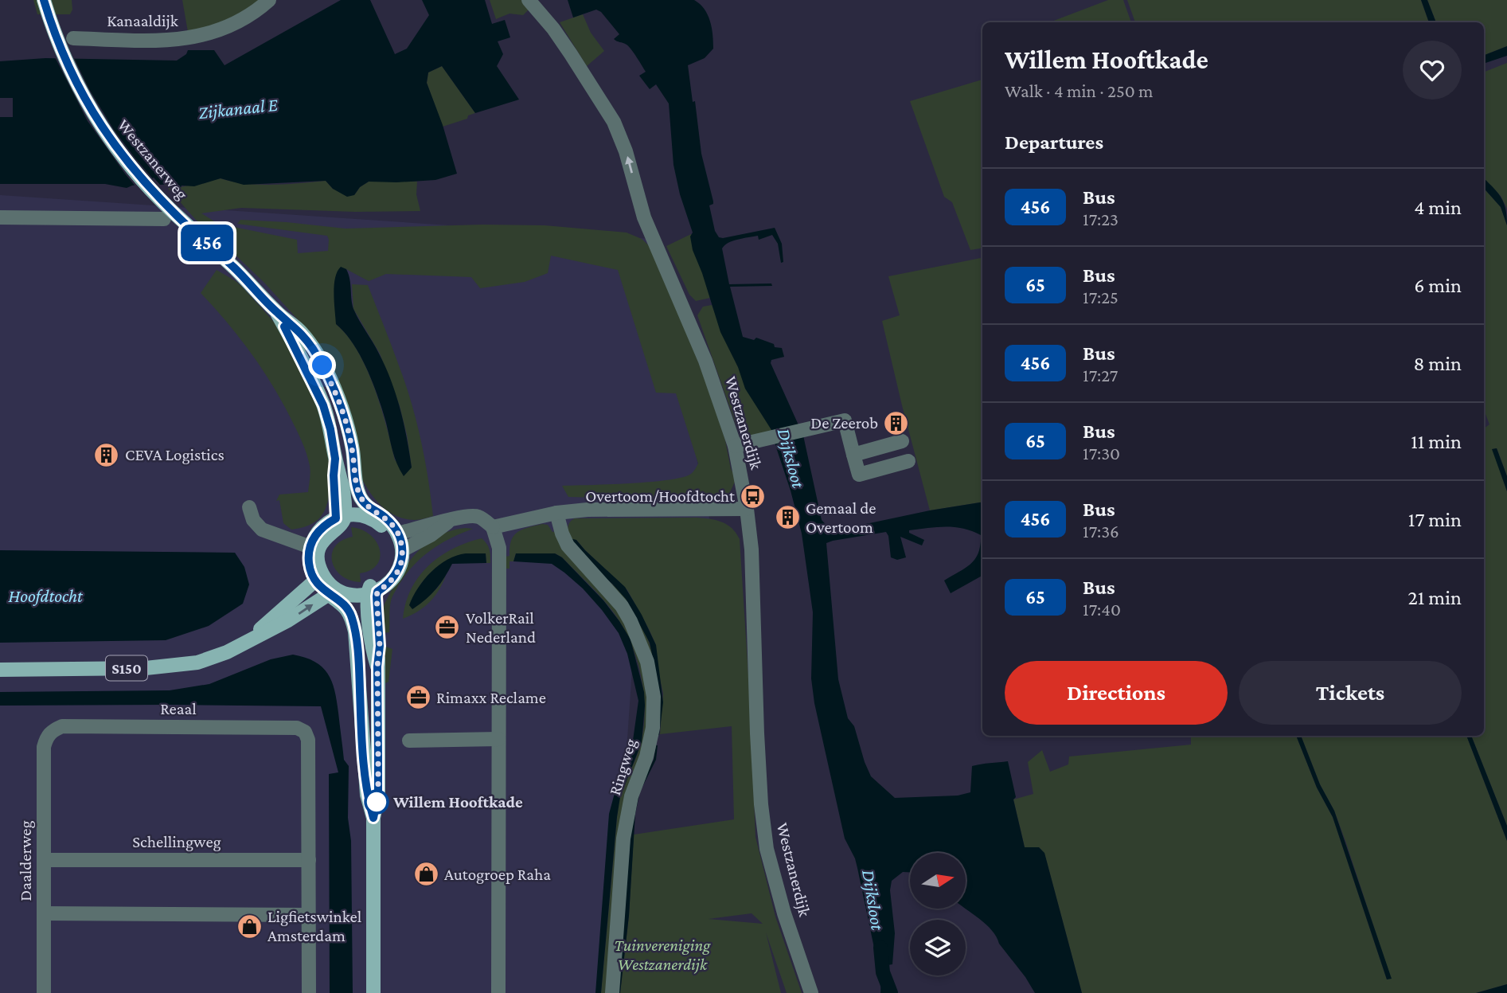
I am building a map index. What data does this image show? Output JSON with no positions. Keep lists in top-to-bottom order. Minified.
{"streets":{"main road":["Westzanerweg","S150"],"street":["Kanaaldijk","Westzanerdijk","Reaal","Ringweg","Schellingweg","Daalderweg"]},"crossings":[["Westzanerweg","S150"],["Reaal","Schellingweg"],["Reaal","Daalderweg"],["Schellingweg","Daalderweg"]],"one_way":["Westzanerdijk"],"water":["Zijkanaal E","Dijksloot","Hoofdtocht"],"parks":["Tuinvereniging Westzanerdijk"],"places":{"building":["De Zeerob","CEVA Logistics","Gemaal de Overtoom"],"bus stop":["Overtoom/Hoofdtocht"],"office":["VolkerRail Nederland","Rimaxx Reclame"],"other":["Willem Hooftkade"],"shop":["Autogroep Raha","Ligfietswinkel Amsterdam"]},"lines":["bus line 456"],"north":"right","page":{"on_map":"456","heading":[["Willem Hooftkade","Walk · 4 min · 250 m"],"Departures"],"list":[{"mark":"456","name":"Bus","note":"17:23","value":"4 min"},{"mark":"65","name":"Bus","note":"17:25","value":"6 min"},{"mark":"456","name":"Bus","note":"17:27","value":"8 min"},{"mark":"65","name":"Bus","note":"17:30","value":"11 min"},{"mark":"456","name":"Bus","note":"17:36","value":"17 min"},{"mark":"65","name":"Bus","note":"17:40","value":"21 min"}],"buttons":["Directions","Tickets"]}}
